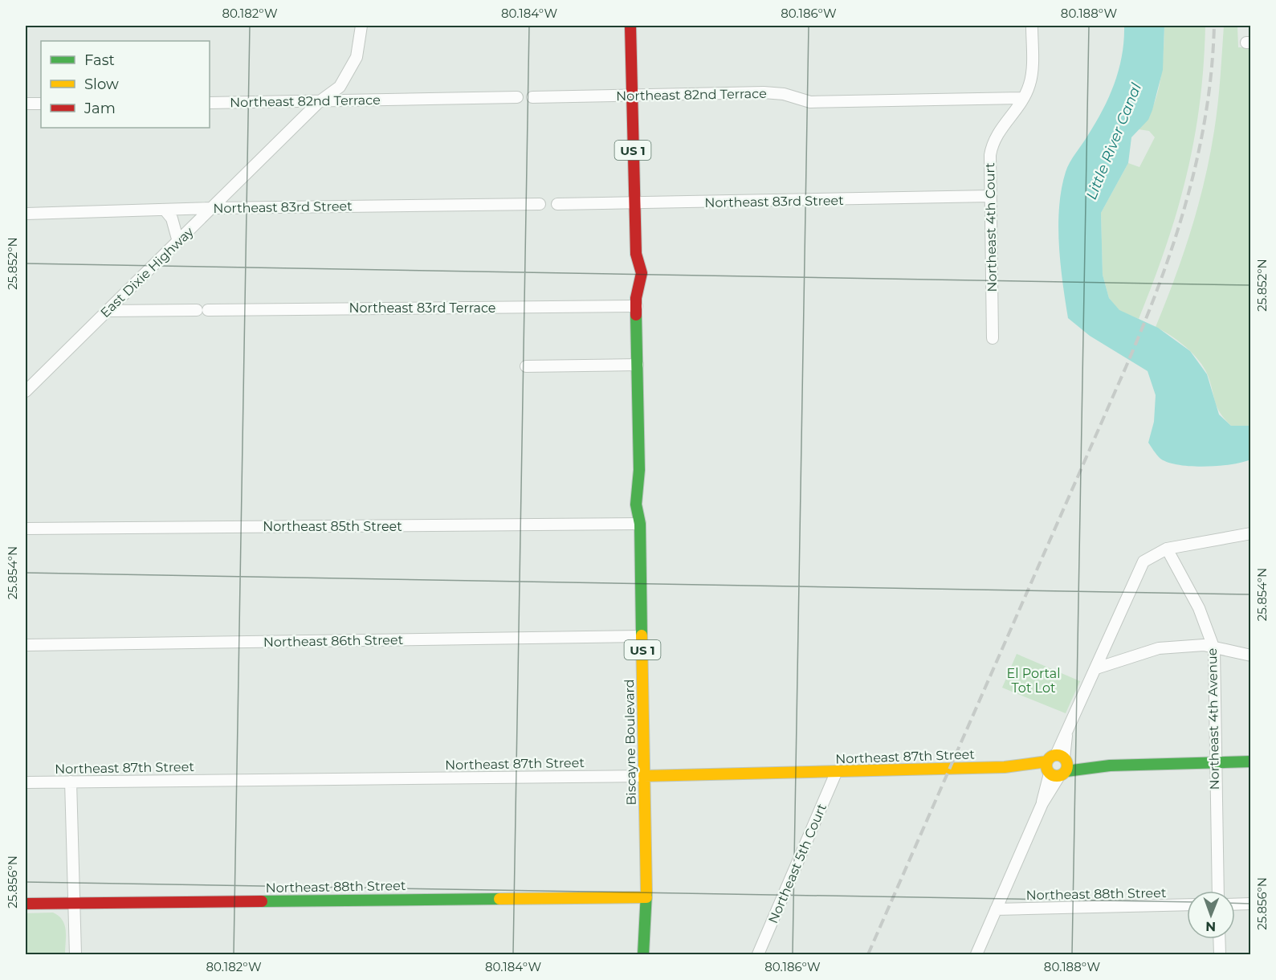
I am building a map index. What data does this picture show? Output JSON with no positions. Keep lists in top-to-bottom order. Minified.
{"streets":{"street":["Northeast 82nd Terrace","US 1","Northeast 83rd Street","Northeast 4th Court","East Dixie Highway","Northeast 83rd Terrace","Northeast 85th Street","Northeast 86th Street","Northeast 4th Avenue","Biscayne Boulevard","Northeast 87th Street","Northeast 5th Court","Northeast 88th Street"]},"crossings":[["Northeast 82nd Terrace","Northeast 4th Court"],["Northeast 82nd Terrace","East Dixie Highway"],["Northeast 82nd Terrace","Biscayne Boulevard"],["Northeast 83rd Street","Northeast 4th Court"],["Northeast 83rd Street","East Dixie Highway"],["Northeast 83rd Street","Biscayne Boulevard"],["East Dixie Highway","Northeast 83rd Terrace"],["Northeast 83rd Terrace","Biscayne Boulevard"],["Northeast 85th Street","Biscayne Boulevard"],["Northeast 86th Street","Biscayne Boulevard"],["Northeast 4th Avenue","Northeast 87th Street"],["Biscayne Boulevard","Northeast 87th Street"],["Biscayne Boulevard","Northeast 88th Street"],["Northeast 87th Street","Northeast 5th Court"]],"water":["Little River Canal"],"parks":["El Portal Tot Lot"],"legend":["Fast","Slow","Jam"],"north":"bottom","coordinates":["80.182°W","80.184°W","80.186°W","80.188°W","25.852°N","25.854°N","25.856°N"]}
